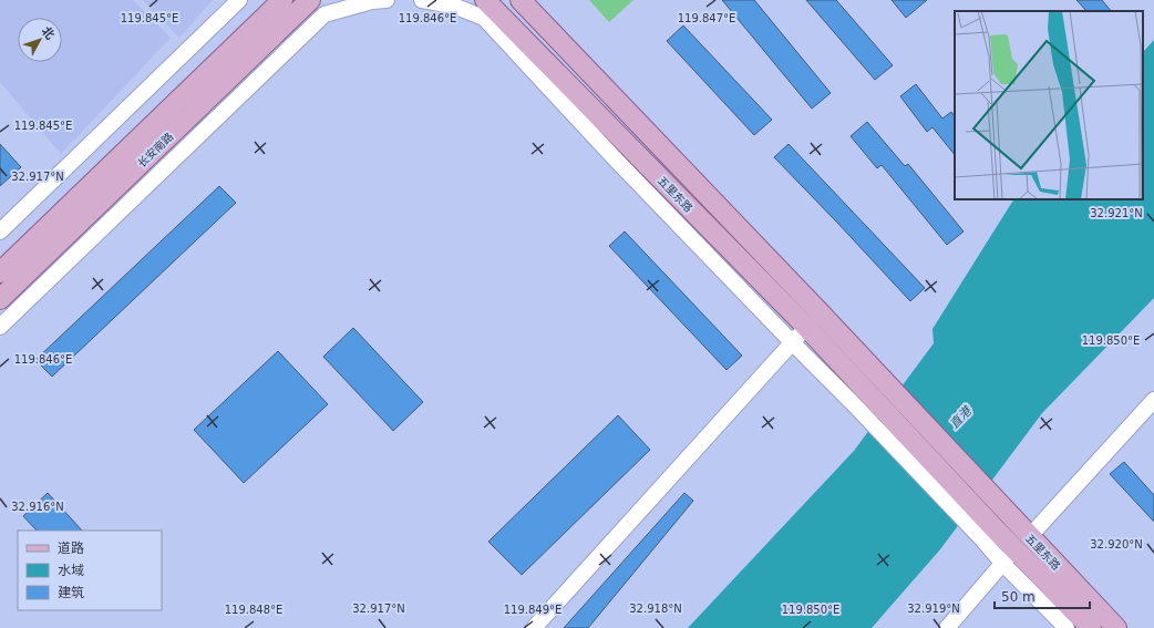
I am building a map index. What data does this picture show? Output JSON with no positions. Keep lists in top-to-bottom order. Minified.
{"streets":{"main road":["长安南路","五里东路"]},"water":["直港"],"legend":["道路","水域","建筑"],"scale_bar":"50 m","north":"top right","coordinates":["119.845°E","119.847°E","119.846°E","32.917°N","32.921°N","119.850°E","32.916°N","32.920°N","32.918°N","32.919°N","119.848°E","119.849°E"]}
